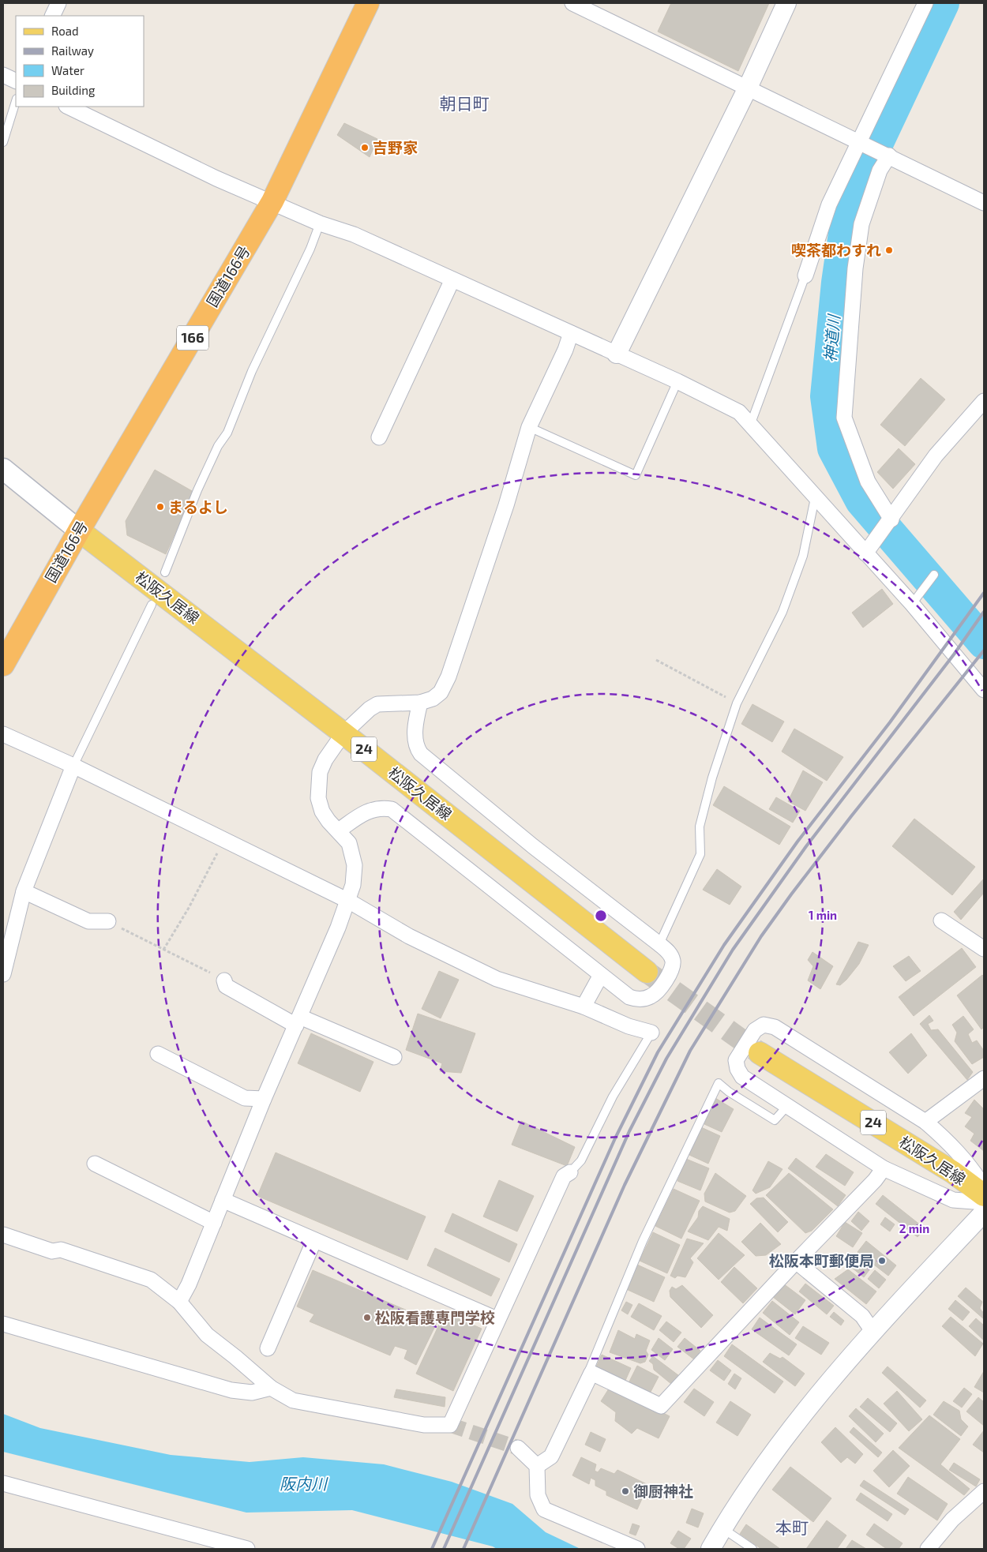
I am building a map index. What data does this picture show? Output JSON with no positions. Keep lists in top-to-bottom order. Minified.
{"streets":{"highway":["国道166号","166"],"main road":["松阪久居線","24"]},"crossings":[["国道166号","松阪久居線"]],"districts":["朝日町","本町"],"water":["神道川","阪内川"],"places":["吉野家","喫茶都わすれ","まるよし","松阪本町郵便局","松阪看護専門学校","御厨神社"],"legend":["Road","Railway","Water","Building"],"rings":["1 min","2 min"]}
